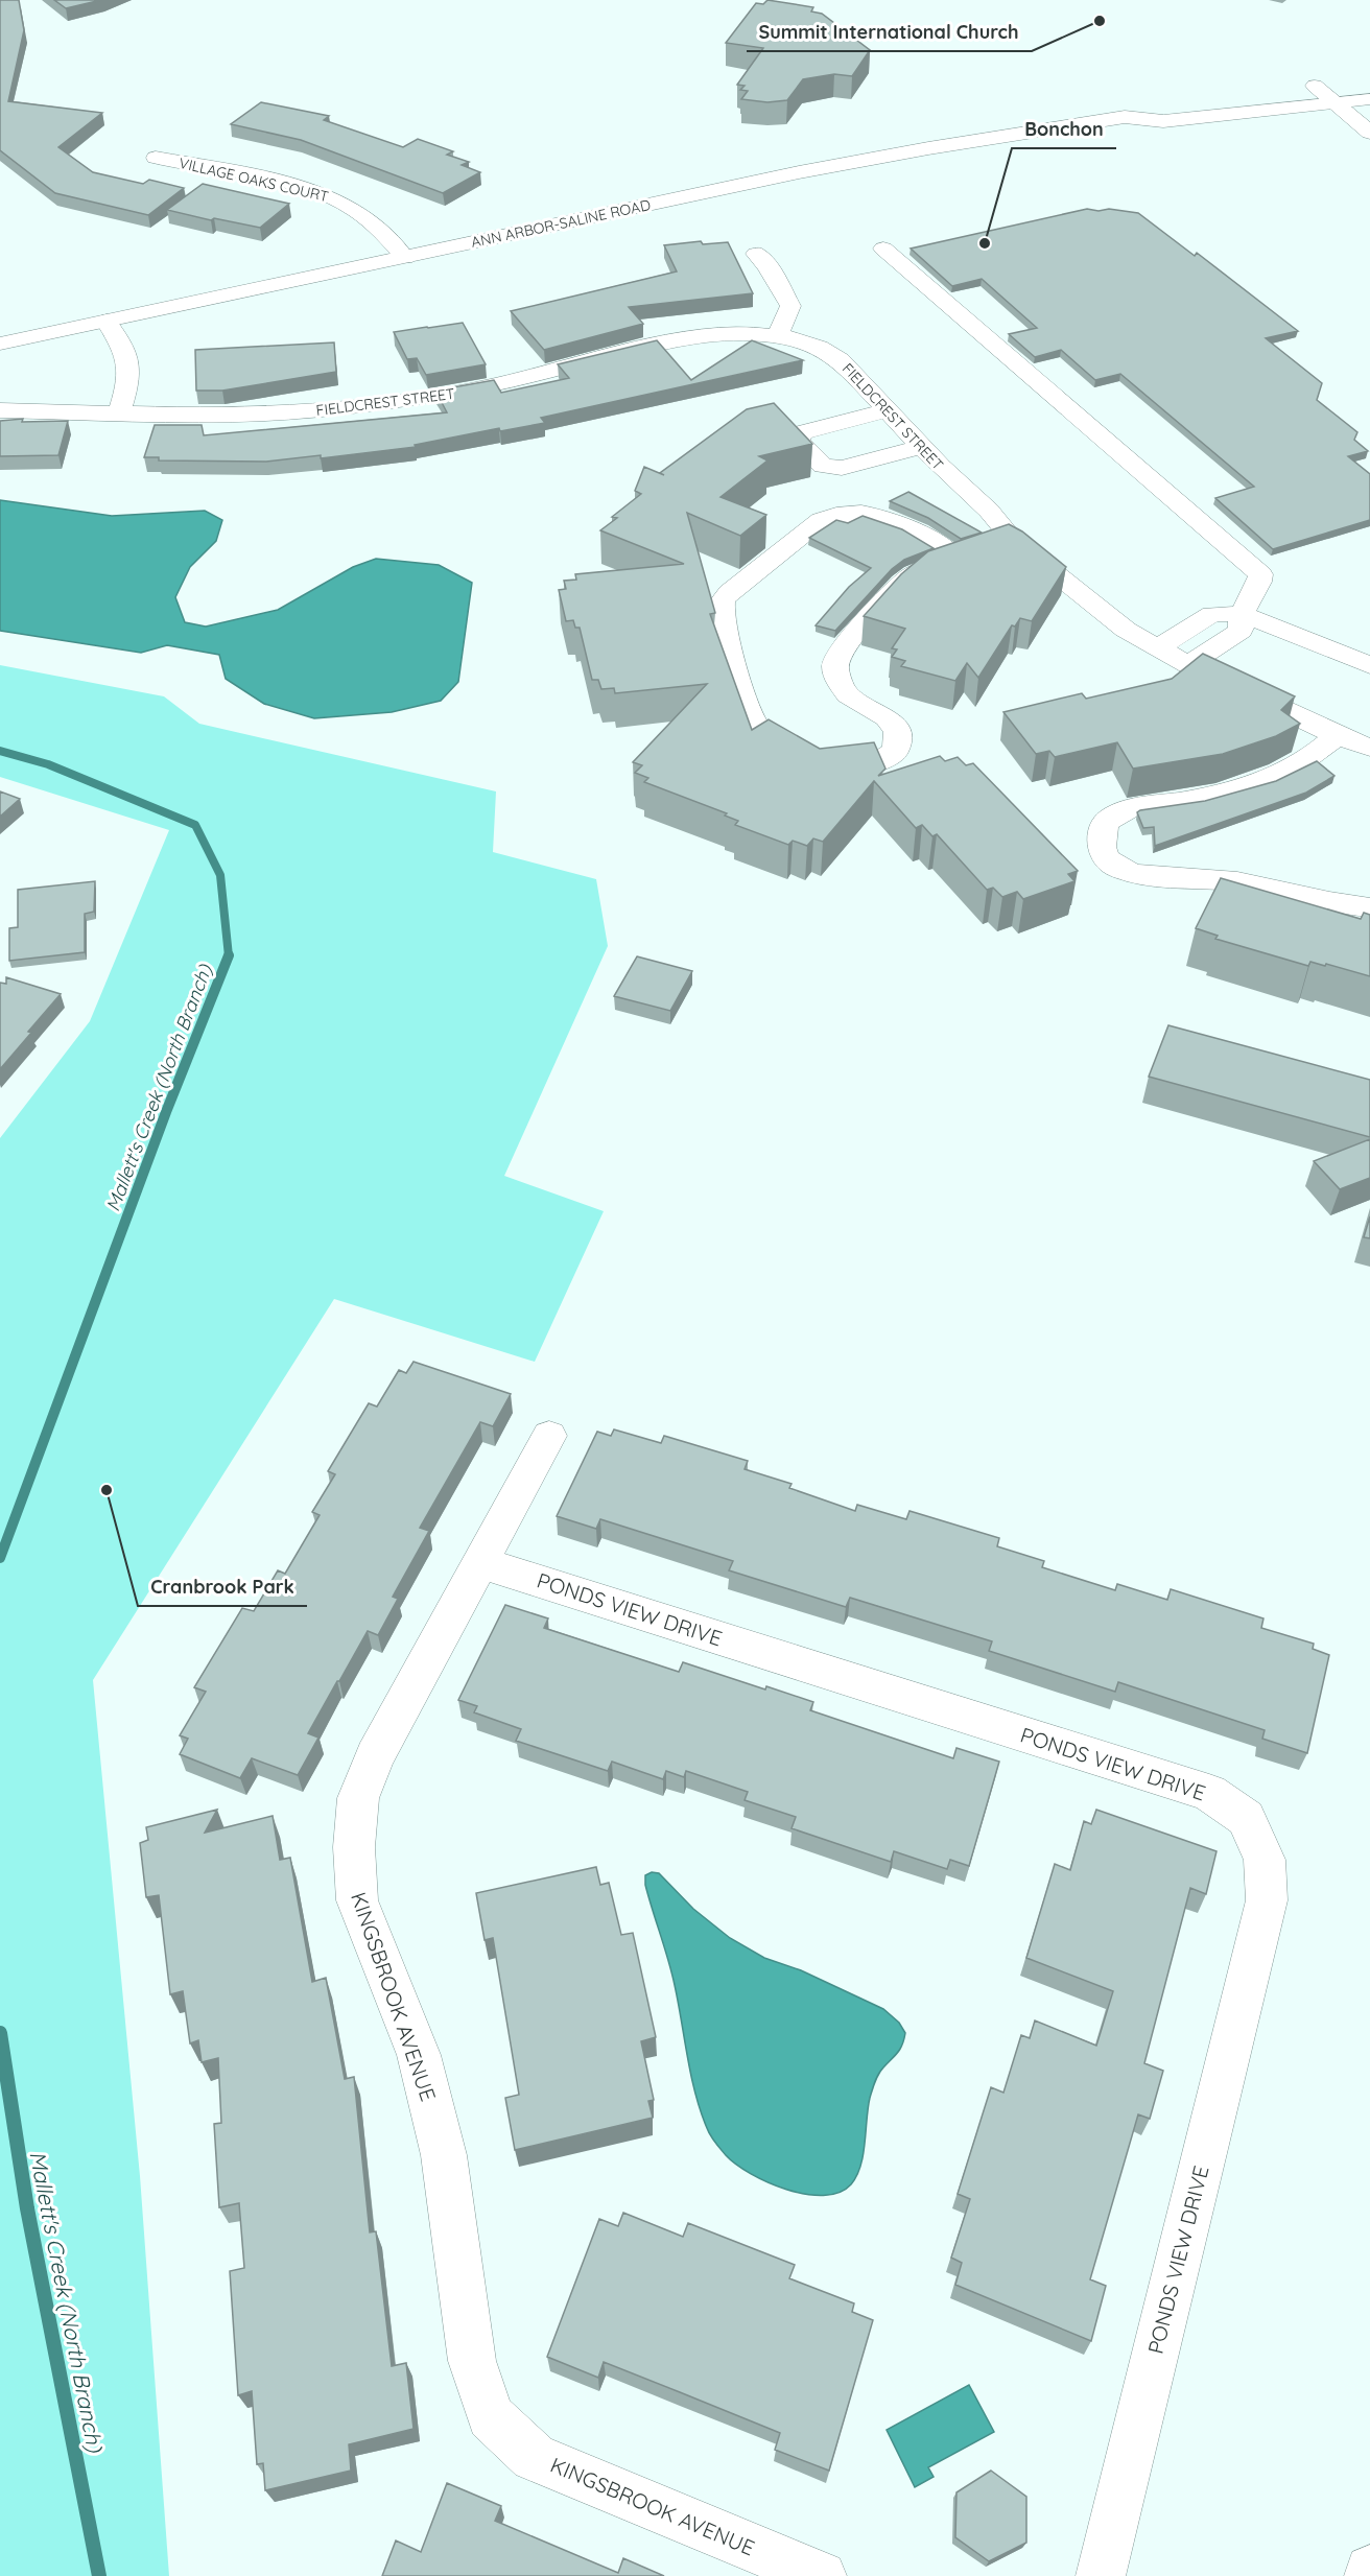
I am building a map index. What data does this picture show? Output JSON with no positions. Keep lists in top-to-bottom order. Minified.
{"streets":{"street":["VILLAGE OAKS COURT","ANN ARBOR-SALINE ROAD","FIELDCREST STREET","PONDS VIEW DRIVE","KINGSBROOK AVENUE"]},"crossings":[["VILLAGE OAKS COURT","ANN ARBOR-SALINE ROAD"],["PONDS VIEW DRIVE","KINGSBROOK AVENUE"]],"water":["Mallett's Creek (North Branch)"],"places":["Summit International Church","Bonchon","Cranbrook Park"]}
